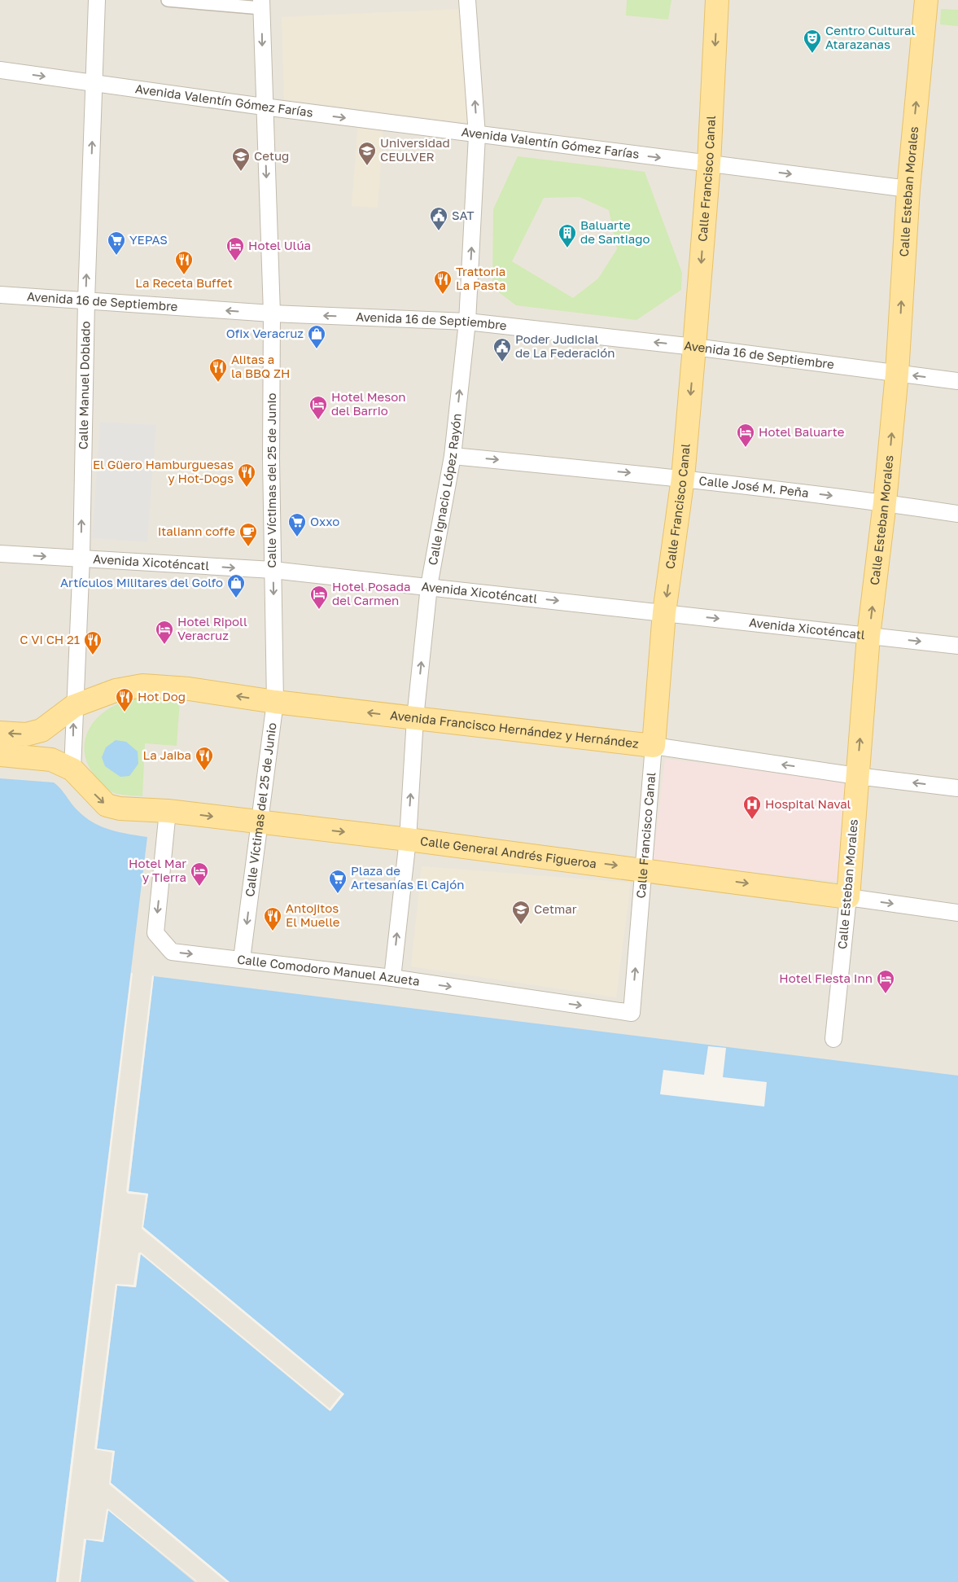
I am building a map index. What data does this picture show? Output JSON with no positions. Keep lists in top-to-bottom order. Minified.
{"streets":{"main road":["Calle Francisco Canal","Calle Esteban Morales","Avenida Francisco Hernández y Hernández","Calle General Andrés Figueroa"],"street":["Avenida Valentín Gómez Farías","Avenida 16 de Septiembre","Calle Manuel Doblado","Calle Víctimas del 25 de Junio","Calle José M. Peña","Calle Ignacio López Rayón","Avenida Xicoténcatl","Calle Comodoro Manuel Azueta"]},"crossings":[["Avenida Valentín Gómez Farías","Calle Francisco Canal"],["Avenida Valentín Gómez Farías","Calle Esteban Morales"],["Avenida Valentín Gómez Farías","Calle Manuel Doblado"],["Avenida Valentín Gómez Farías","Calle Víctimas del 25 de Junio"],["Avenida Valentín Gómez Farías","Calle Ignacio López Rayón"],["Calle Francisco Canal","Avenida 16 de Septiembre"],["Calle Francisco Canal","Calle José M. Peña"],["Calle Francisco Canal","Avenida Xicoténcatl"],["Calle Francisco Canal","Avenida Francisco Hernández y Hernández"],["Calle Francisco Canal","Calle General Andrés Figueroa"],["Calle Francisco Canal","Calle Comodoro Manuel Azueta"],["Calle Esteban Morales","Avenida 16 de Septiembre"],["Calle Esteban Morales","Calle José M. Peña"],["Calle Esteban Morales","Avenida Xicoténcatl"],["Calle Esteban Morales","Avenida Francisco Hernández y Hernández"],["Calle Esteban Morales","Calle General Andrés Figueroa"],["Avenida 16 de Septiembre","Calle Manuel Doblado"],["Avenida 16 de Septiembre","Calle Víctimas del 25 de Junio"],["Avenida 16 de Septiembre","Calle Ignacio López Rayón"],["Calle Manuel Doblado","Avenida Xicoténcatl"],["Calle Manuel Doblado","Avenida Francisco Hernández y Hernández"],["Calle Manuel Doblado","Calle General Andrés Figueroa"],["Calle Víctimas del 25 de Junio","Avenida Xicoténcatl"],["Calle Víctimas del 25 de Junio","Avenida Francisco Hernández y Hernández"],["Calle Víctimas del 25 de Junio","Calle General Andrés Figueroa"],["Calle Víctimas del 25 de Junio","Calle Comodoro Manuel Azueta"],["Calle José M. Peña","Calle Ignacio López Rayón"],["Calle Ignacio López Rayón","Avenida Xicoténcatl"],["Calle Ignacio López Rayón","Avenida Francisco Hernández y Hernández"],["Calle Ignacio López Rayón","Calle General Andrés Figueroa"],["Calle Ignacio López Rayón","Calle Comodoro Manuel Azueta"],["Calle General Andrés Figueroa","Calle Comodoro Manuel Azueta"]],"one_way":["Avenida Valentín Gómez Farías","Calle Esteban Morales","Avenida 16 de Septiembre","Calle Manuel Doblado","Calle Víctimas del 25 de Junio","Calle José M. Peña","Calle Ignacio López Rayón","Avenida Xicoténcatl","Avenida Francisco Hernández y Hernández","Calle General Andrés Figueroa"],"places":{"theatre":["Centro Cultural Atarazanas"],"school or university":["Universidad CEULVER","Cetug","Cetmar"],"public building":["SAT","Poder Judicial de La Federación"],"building":["Baluarte de Santiago"],"supermarket":["YEPAS","Oxxo","Plaza de Artesanías El Cajón"],"hotel":["Hotel Ulúa","Hotel Meson del Barrio","Hotel Baluarte","Hotel Posada del Carmen","Hotel Ripoll Veracruz","Hotel Mar y Tierra","Hotel Fiesta Inn"],"restaurant":["La Receta Buffet","Trattoria La Pasta","Alitas a la BBQ ZH","El Güero Hamburguesas y Hot-Dogs","C VI CH 21","Hot Dog","La Jaiba","Antojitos El Muelle"],"shop":["Ofix Veracruz","Artículos Militares del Golfo"],"cafe":["Italiann coffe"],"hospital":["Hospital Naval"]}}
